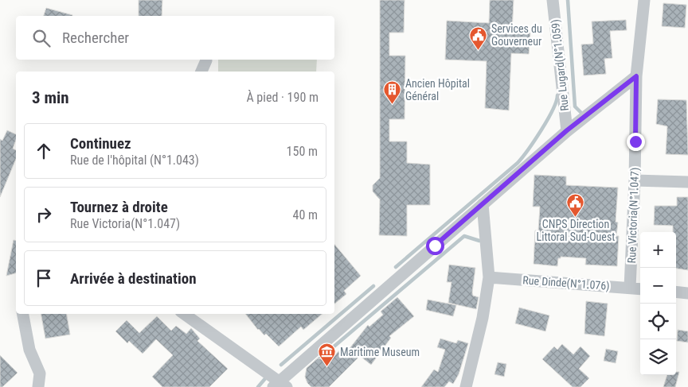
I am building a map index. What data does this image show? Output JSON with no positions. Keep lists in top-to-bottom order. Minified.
{"streets":{"street":["Rue Lugard(N°1.059)","Rue Victoria(N°1.047)","Rue Dinde(N°1.076)"]},"crossings":[["Rue Victoria(N°1.047)","Rue Dinde(N°1.076)"]],"places":{"public building":["Services du Gouverneur","CNPS Direction Littoral Sud-Ouest"],"building":["Ancien Hôpital Général"],"museum":["Maritime Museum"]},"page":{"search":"Rechercher","heading":["3 min","À pied · 190 m"],"list":[["Continuez","Rue de l'hôpital (N°1.043)","150 m"],["Tournez à droite","Rue Victoria(N°1.047)","40 m"],"Arrivée à destination"],"map_buttons":["+","−"]}}
